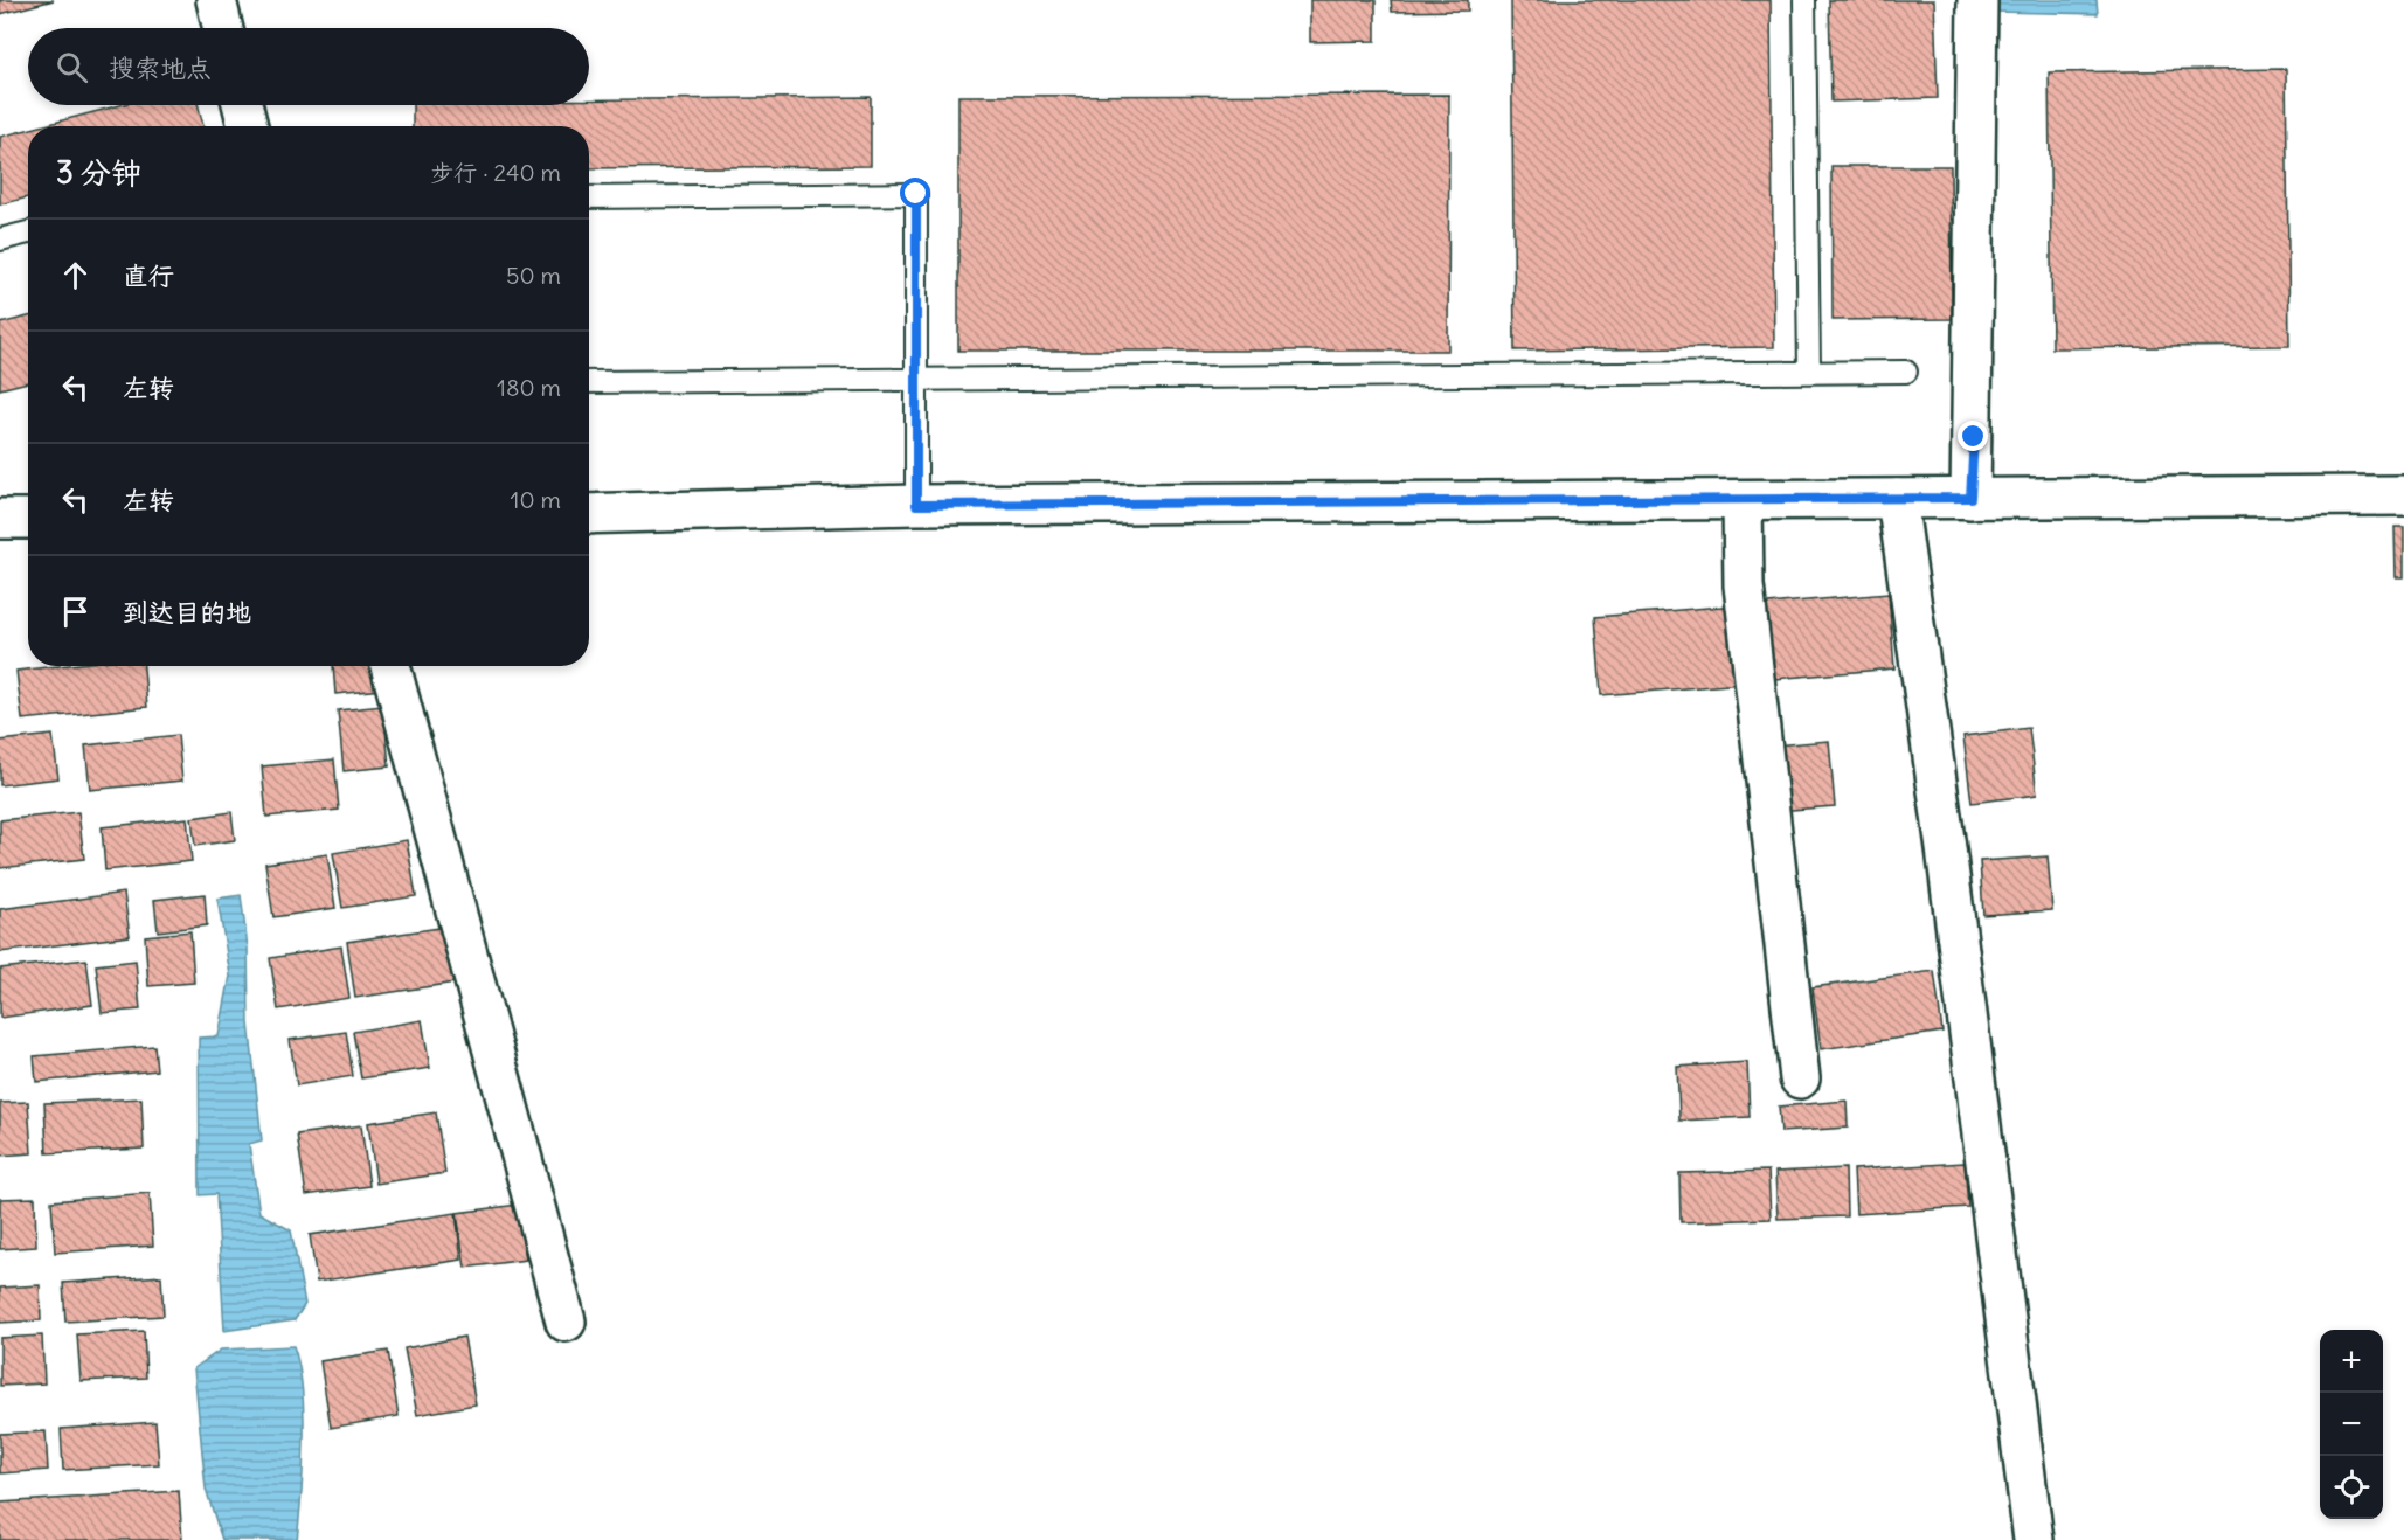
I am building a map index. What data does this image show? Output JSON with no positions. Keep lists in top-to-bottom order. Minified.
{"page":{"search":"搜索地点","heading":["3 分钟","步行 · 240 m"],"list":[["直行","50 m"],["左转","180 m"],["左转","10 m"],"到达目的地"],"map_buttons":["+","−"]}}
